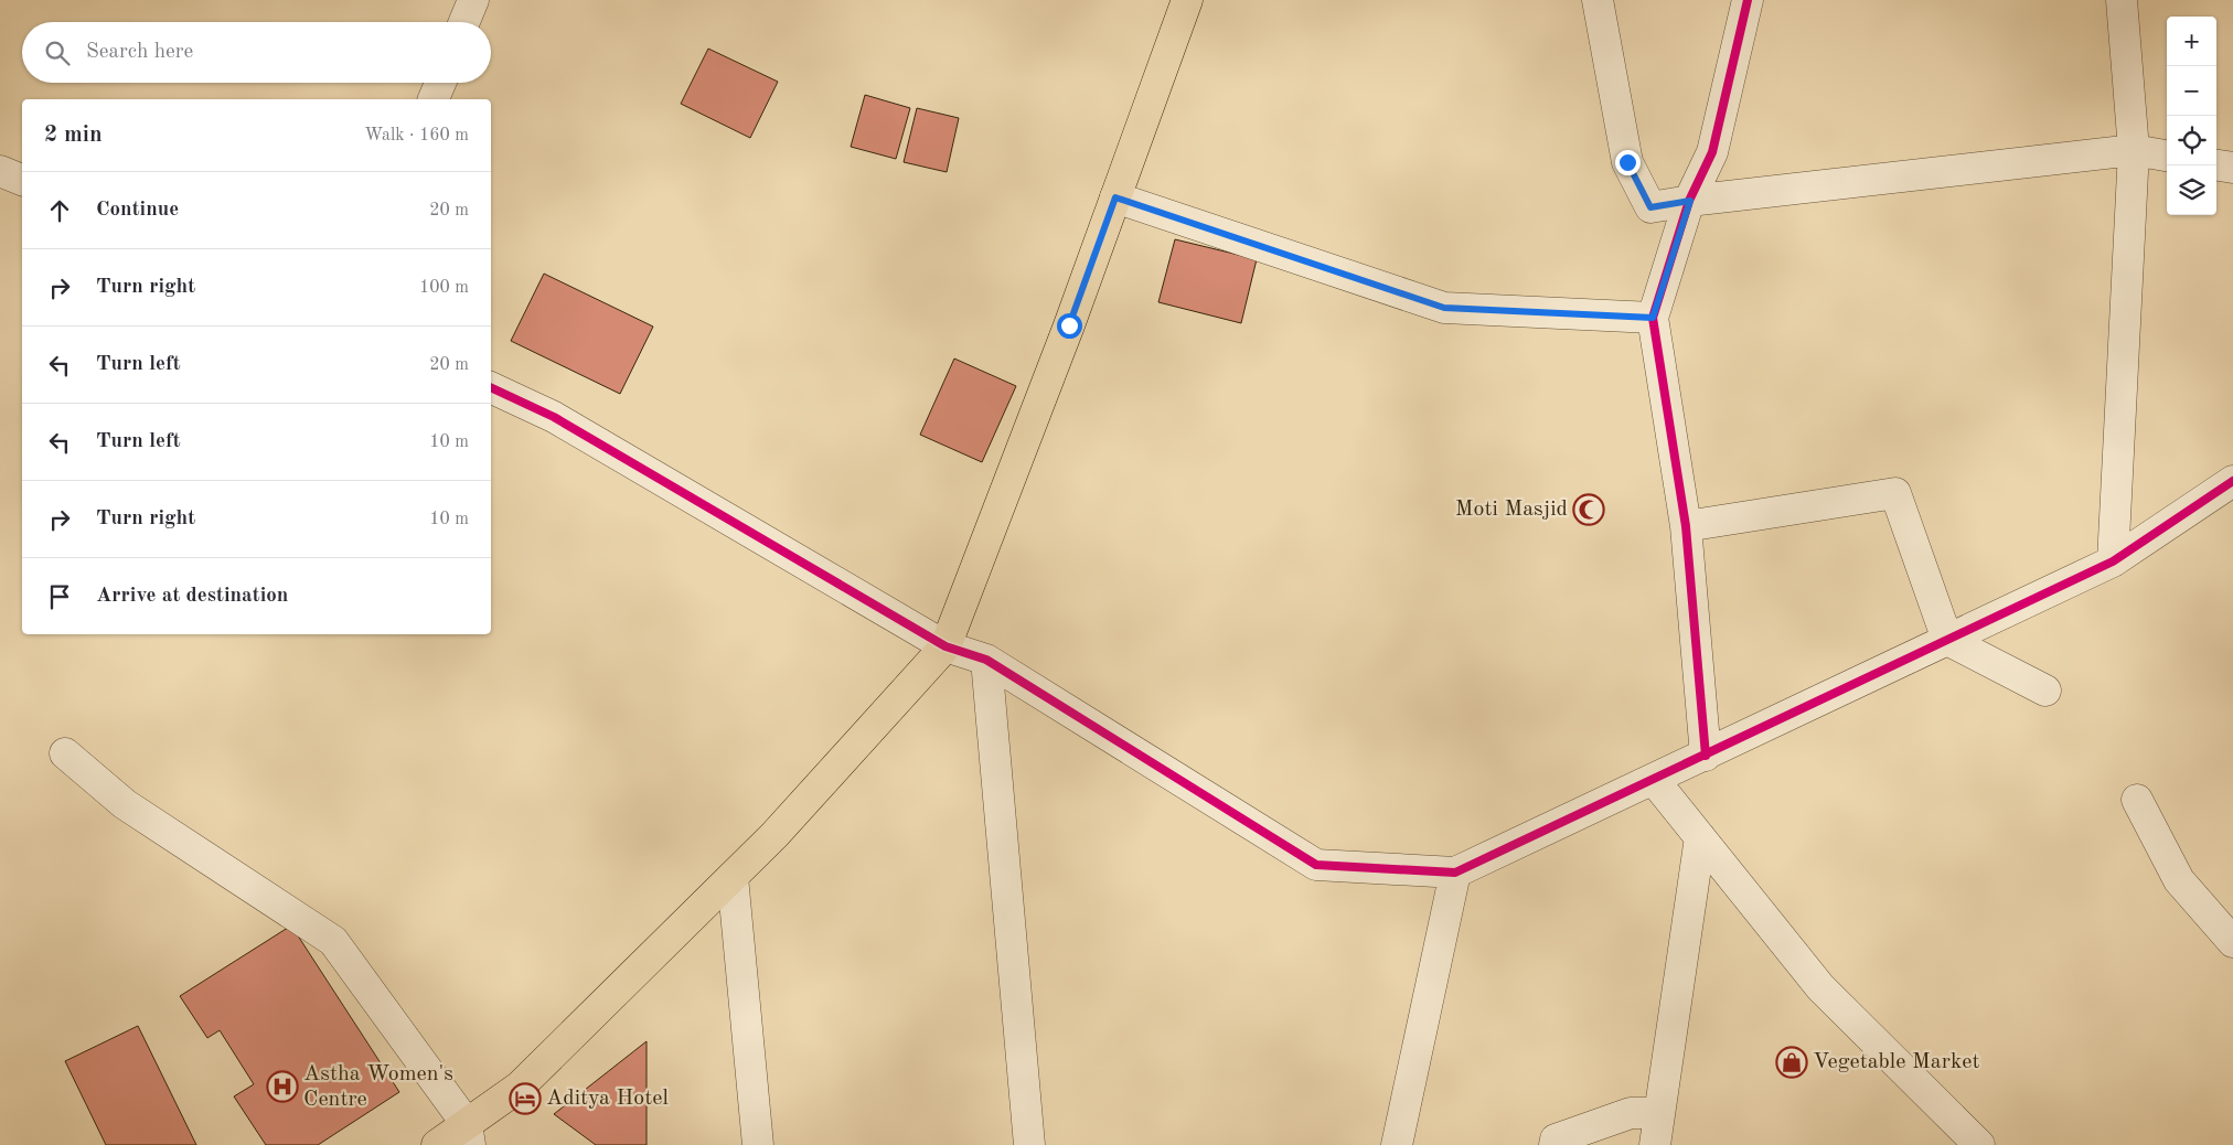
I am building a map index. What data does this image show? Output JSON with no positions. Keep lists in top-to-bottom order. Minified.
{"places":{"mosque":["Moti Masjid"],"shop":["Vegetable Market"],"hospital":["Astha Women's Centre"],"hotel":["Aditya Hotel"]},"page":{"map_buttons":["+","−"],"search":"Search here","heading":["2 min","Walk · 160 m"],"list":[["Continue","20 m"],["Turn right","100 m"],["Turn left","20 m"],["Turn left","10 m"],["Turn right","10 m"],"Arrive at destination"]}}
